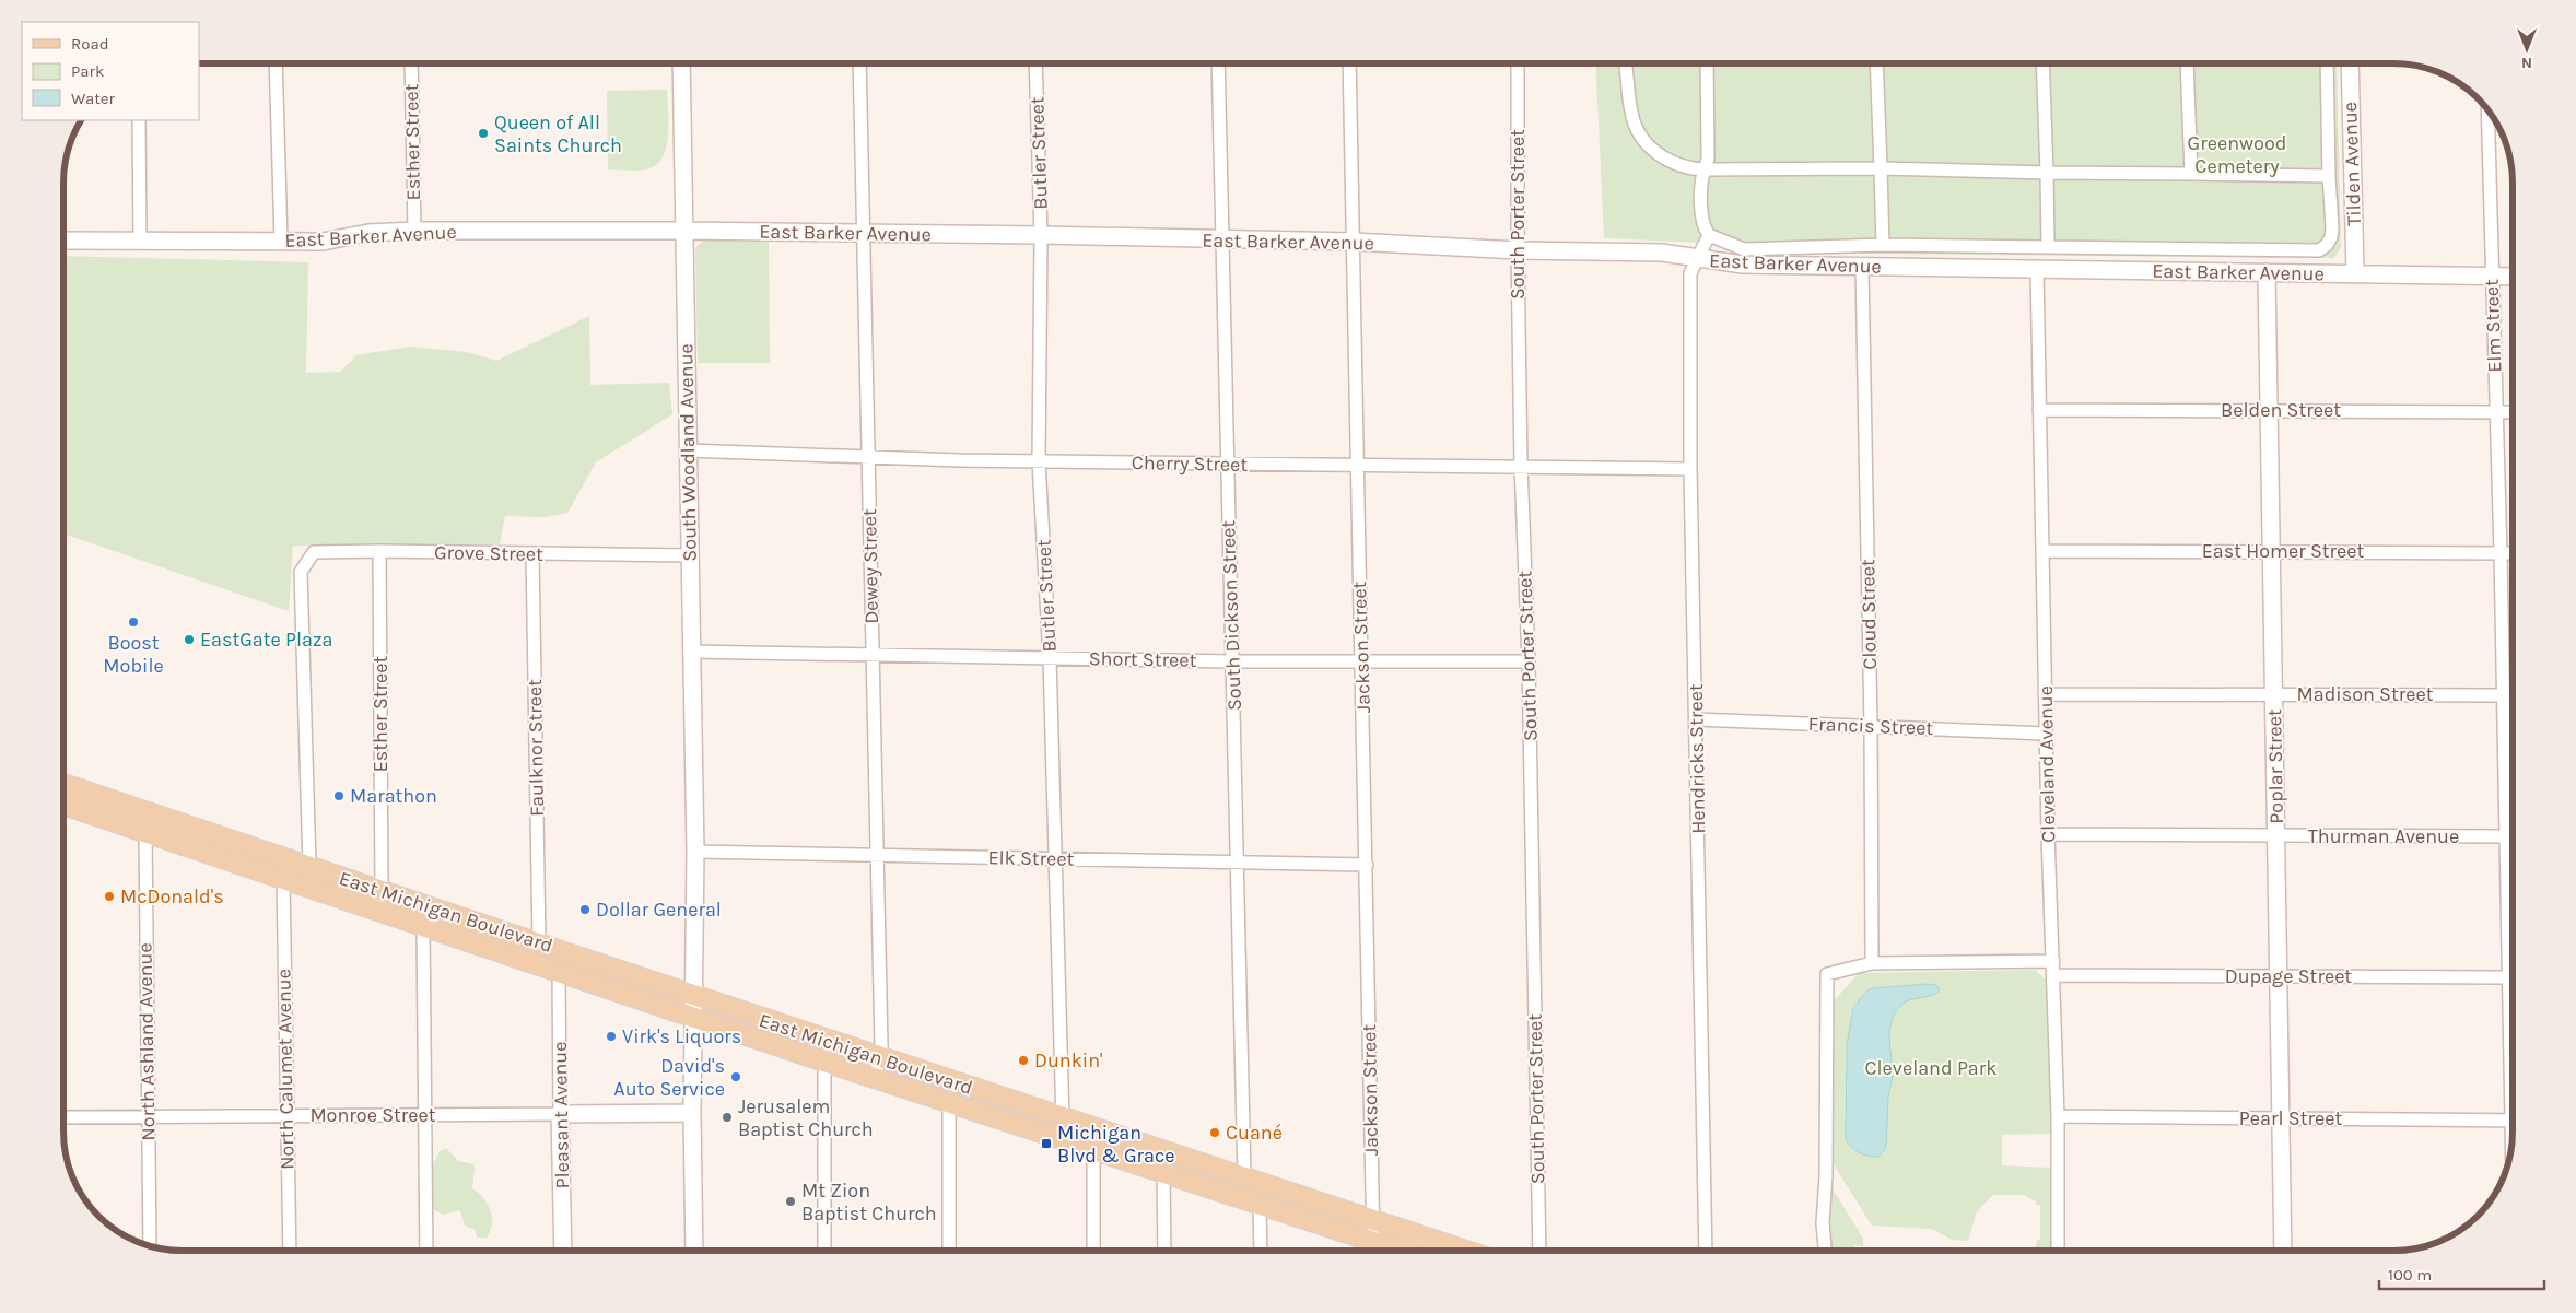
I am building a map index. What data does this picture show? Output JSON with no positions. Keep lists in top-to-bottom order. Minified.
{"streets":{"main road":["East Michigan Boulevard"],"street":["Esther Street","Butler Street","Tilden Avenue","South Porter Street","East Barker Avenue","Elm Street","Belden Street","South Woodland Avenue","Cherry Street","East Homer Street","Grove Street","Dewey Street","Cloud Street","South Dickson Street","Jackson Street","Short Street","Madison Street","Francis Street","Faulknor Street","Hendricks Street","Cleveland Avenue","Poplar Street","Thurman Avenue","Elk Street","Dupage Street","North Ashland Avenue","North Calumet Avenue","Monroe Street","Pleasant Avenue","Pearl Street"]},"crossings":[["Esther Street","East Barker Avenue"],["Esther Street","Grove Street"],["Esther Street","East Michigan Boulevard"],["Butler Street","East Barker Avenue"],["Butler Street","Cherry Street"],["Butler Street","Short Street"],["Butler Street","Elk Street"],["Butler Street","East Michigan Boulevard"],["Tilden Avenue","East Barker Avenue"],["South Porter Street","East Barker Avenue"],["South Porter Street","Cherry Street"],["South Porter Street","Short Street"],["East Barker Avenue","Elm Street"],["East Barker Avenue","South Woodland Avenue"],["East Barker Avenue","Dewey Street"],["East Barker Avenue","Cloud Street"],["East Barker Avenue","South Dickson Street"],["East Barker Avenue","Jackson Street"],["East Barker Avenue","Hendricks Street"],["East Barker Avenue","Cleveland Avenue"],["East Barker Avenue","Poplar Street"],["Elm Street","Belden Street"],["Elm Street","East Homer Street"],["Elm Street","Madison Street"],["Elm Street","Thurman Avenue"],["Elm Street","Dupage Street"],["Belden Street","Cleveland Avenue"],["Belden Street","Poplar Street"],["South Woodland Avenue","Cherry Street"],["South Woodland Avenue","Grove Street"],["South Woodland Avenue","Short Street"],["South Woodland Avenue","Elk Street"],["South Woodland Avenue","East Michigan Boulevard"],["South Woodland Avenue","Monroe Street"],["Cherry Street","Dewey Street"],["Cherry Street","South Dickson Street"],["Cherry Street","Jackson Street"],["Cherry Street","Hendricks Street"],["East Homer Street","Cleveland Avenue"],["East Homer Street","Poplar Street"],["Grove Street","Faulknor Street"],["Grove Street","East Michigan Boulevard"],["Dewey Street","Short Street"],["Dewey Street","Elk Street"],["Dewey Street","East Michigan Boulevard"],["Cloud Street","Francis Street"],["South Dickson Street","Short Street"],["South Dickson Street","Elk Street"],["South Dickson Street","East Michigan Boulevard"],["Jackson Street","Short Street"],["Jackson Street","Elk Street"],["Jackson Street","East Michigan Boulevard"],["Madison Street","Cleveland Avenue"],["Madison Street","Poplar Street"],["Francis Street","Hendricks Street"],["Francis Street","Cleveland Avenue"],["Faulknor Street","East Michigan Boulevard"],["Cleveland Avenue","Thurman Avenue"],["Cleveland Avenue","Dupage Street"],["Cleveland Avenue","Pearl Street"],["Poplar Street","Thurman Avenue"],["Poplar Street","Dupage Street"],["Poplar Street","Pearl Street"],["East Michigan Boulevard","North Ashland Avenue"],["East Michigan Boulevard","North Calumet Avenue"],["East Michigan Boulevard","Pleasant Avenue"],["North Ashland Avenue","Monroe Street"],["North Calumet Avenue","Monroe Street"],["Monroe Street","Pleasant Avenue"]],"parks":["Greenwood Cemetery","Cleveland Park"],"places":{"other":["Queen of All Saints Church","Boost Mobile","EastGate Plaza","Marathon","McDonald's","Dollar General","Virk's Liquors","Dunkin'","David's Auto Service","Jerusalem Baptist Church","Cuané","Mt Zion Baptist Church"],"transit":["Michigan Blvd & Grace"]},"legend":["Road","Park","Water"],"scale_bar":"100 m","north":"bottom"}
